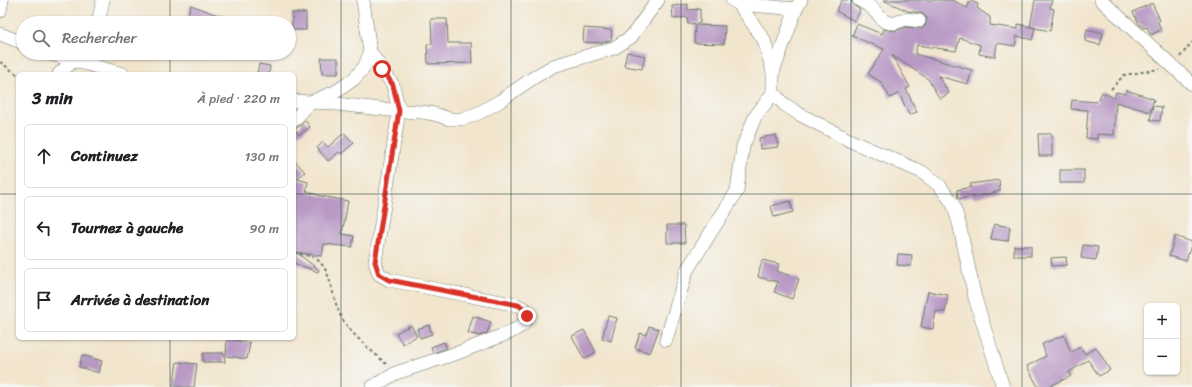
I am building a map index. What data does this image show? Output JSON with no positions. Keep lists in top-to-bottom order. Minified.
{"page":{"search":"Rechercher","heading":["3 min","À pied · 220 m"],"list":[["Continuez","130 m"],["Tournez à gauche","90 m"],"Arrivée à destination"],"map_buttons":["+","−"]}}
